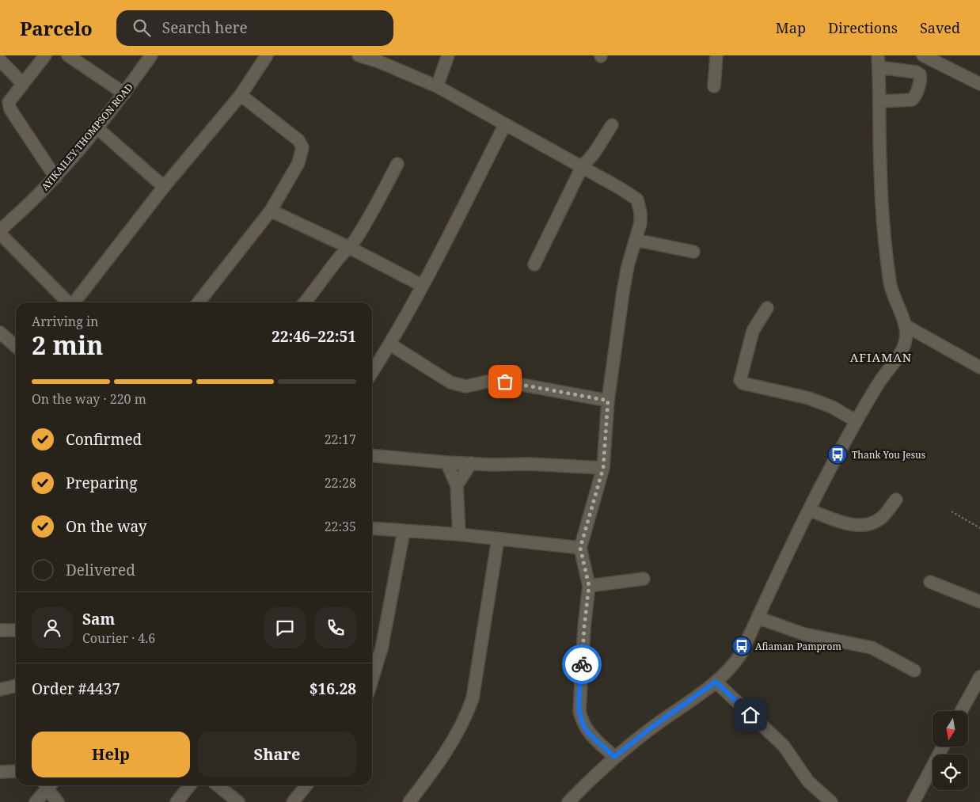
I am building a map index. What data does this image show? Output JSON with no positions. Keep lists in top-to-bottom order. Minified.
{"streets":{"street":["AYIKAILEY THOMPSON ROAD"]},"districts":["AFIAMAN"],"places":{"bus stop":["Thank You Jesus","Afiaman Pamprom"]},"north":"bottom","page":{"header":"Parcelo","search":"Search here","nav":["Map","Directions","Saved"],"heading":["2 min","Arriving in","22:46–22:51"],"panel":["Sam","Courier · 4.6","Order #4437","$16.28"],"bar":"On the way · 220 m","list":[["Confirmed","22:17"],["Preparing","22:28"],["On the way","22:35"],"Delivered"],"buttons":["Help","Share"]}}
